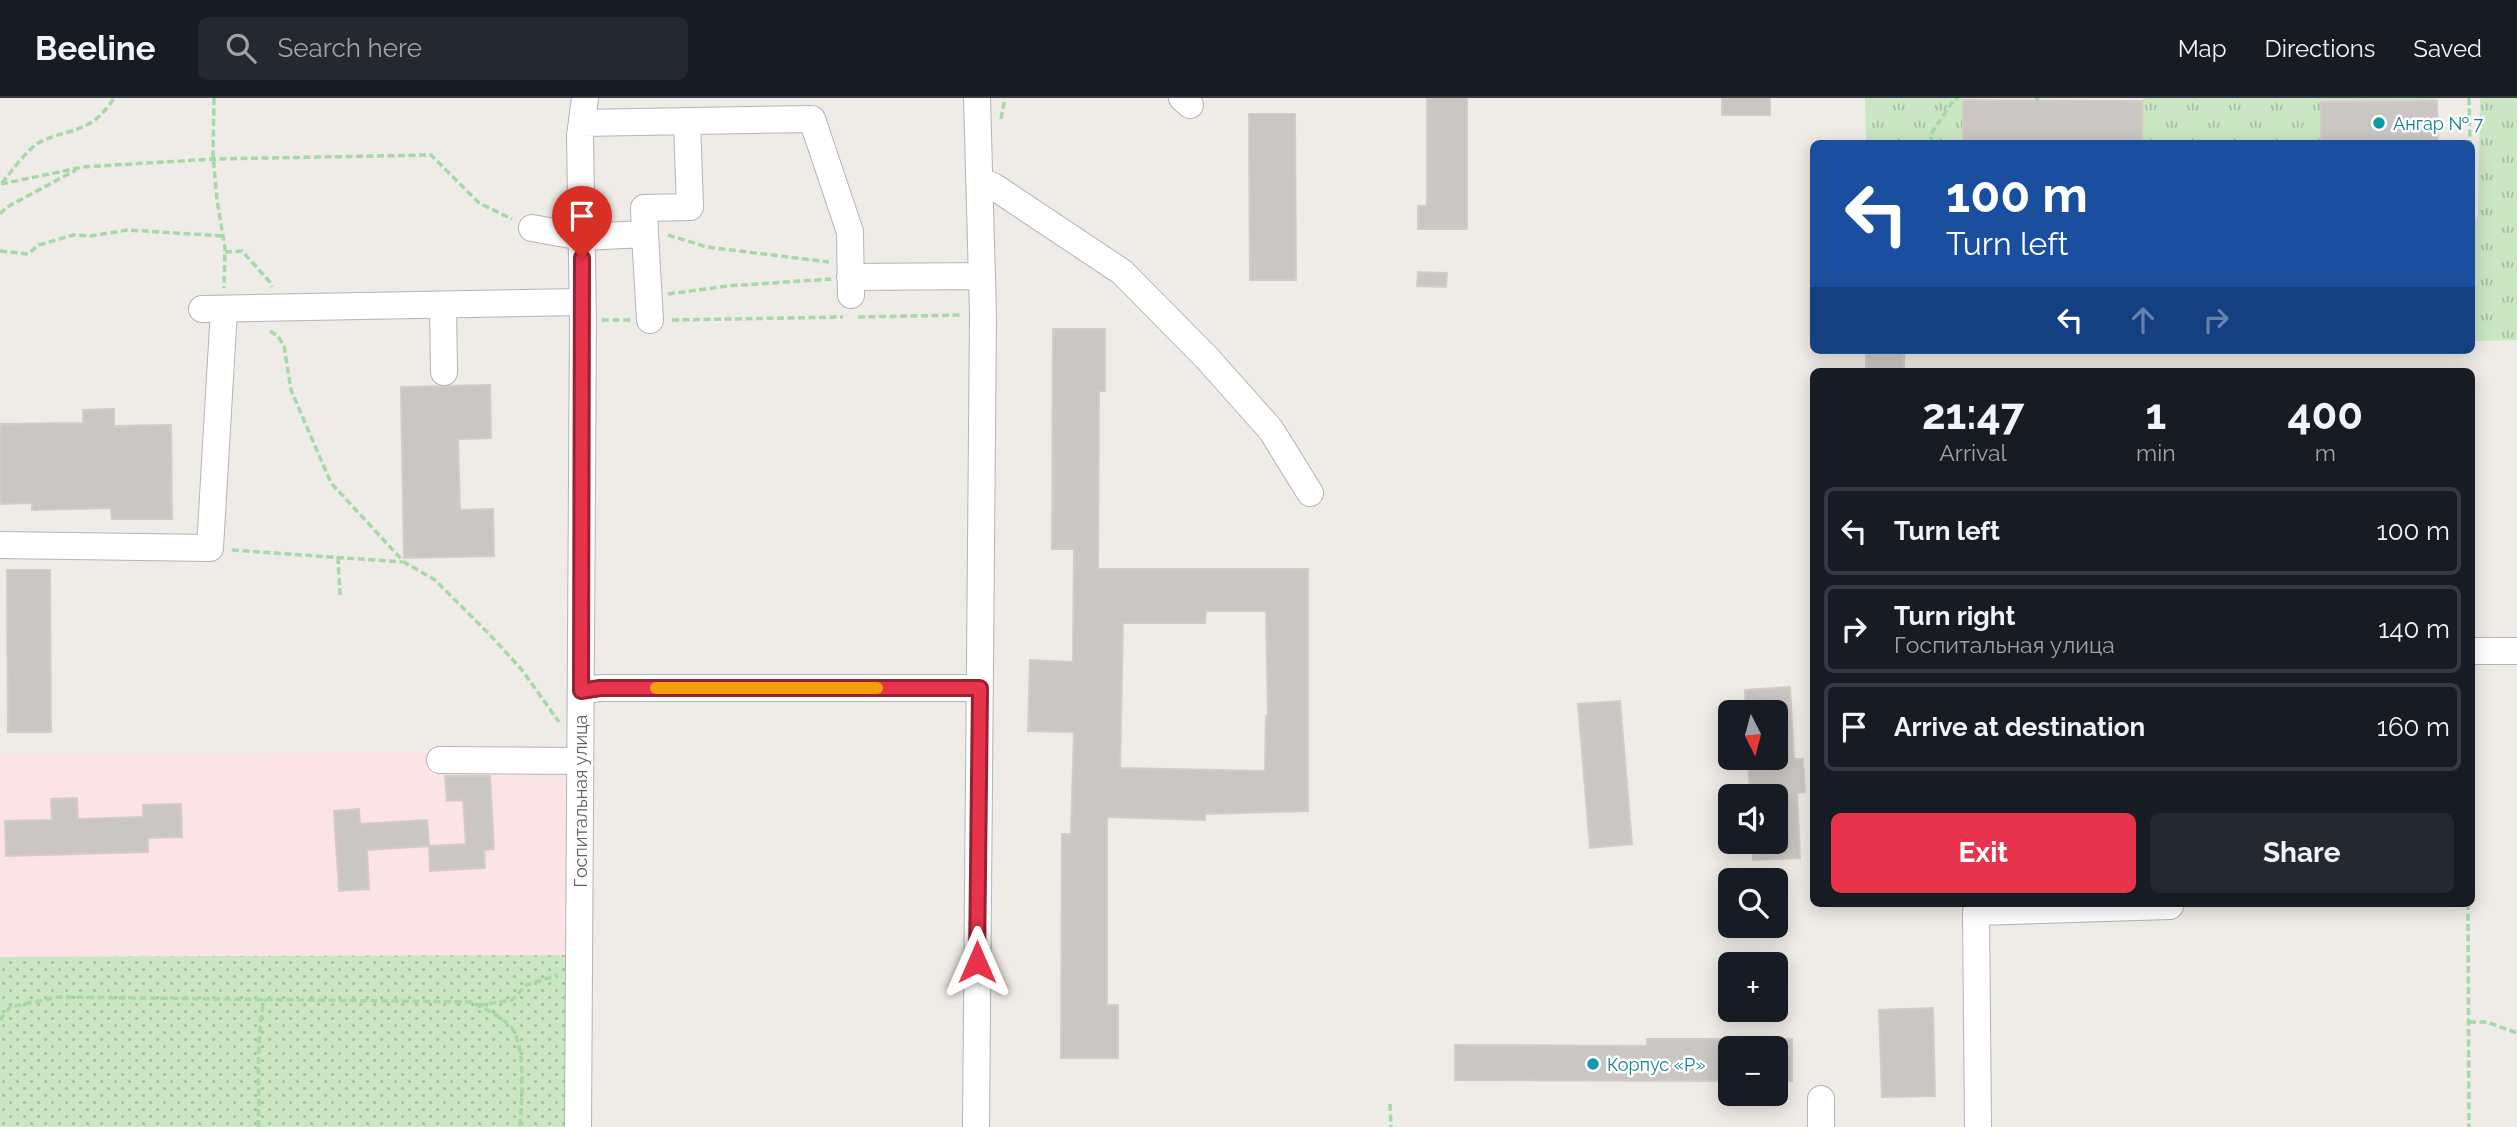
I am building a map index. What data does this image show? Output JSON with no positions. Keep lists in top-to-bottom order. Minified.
{"streets":{"street":["Госпитальная улица"]},"places":["Ангар № 7","Корпус «Р»"],"north":"bottom","page":{"header":"Beeline","search":"Search here","nav":["Map","Directions","Saved"],"turn":["100 m","Turn left"],"eta":["21:47","Arrival","1","min","400","m"],"list":[{"name":"Turn left","value":"100 m"},{"name":"Turn right","note":"Госпитальная улица","value":"140 m"},{"name":"Arrive at destination","value":"160 m"}],"map_buttons":["+","−"],"buttons":["Exit","Share"]}}
